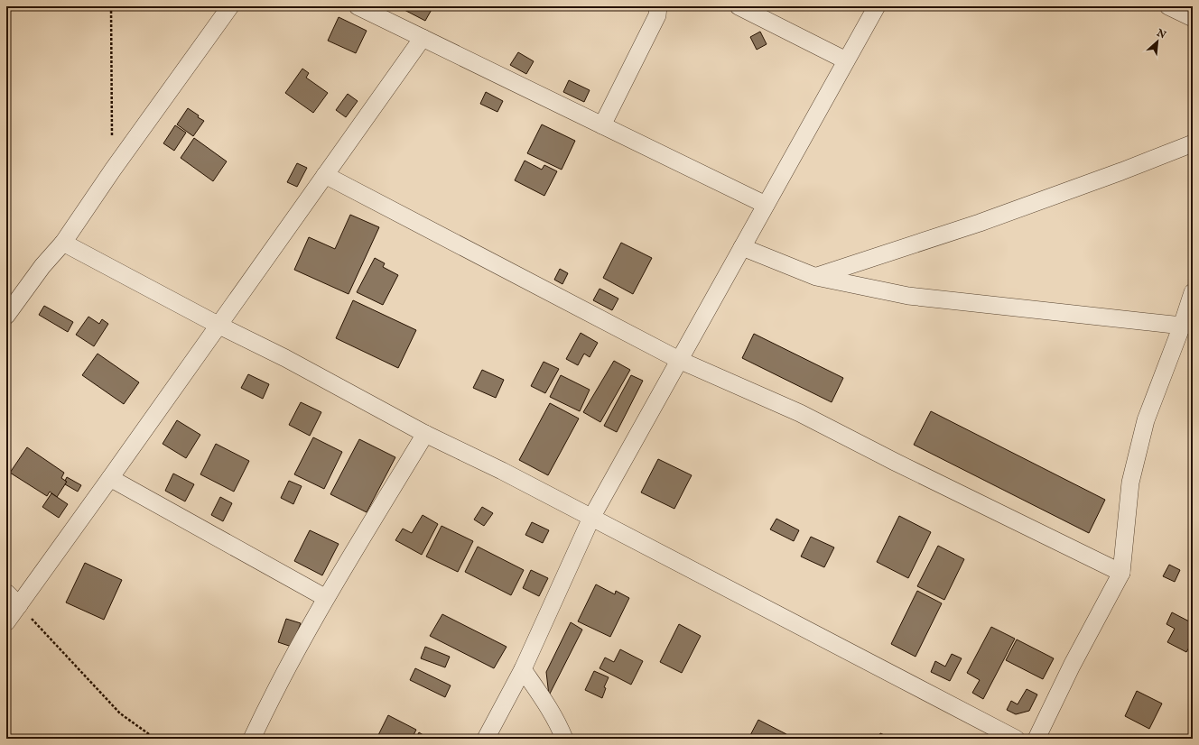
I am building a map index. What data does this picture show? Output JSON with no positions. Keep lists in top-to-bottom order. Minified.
{"north":"top right"}
